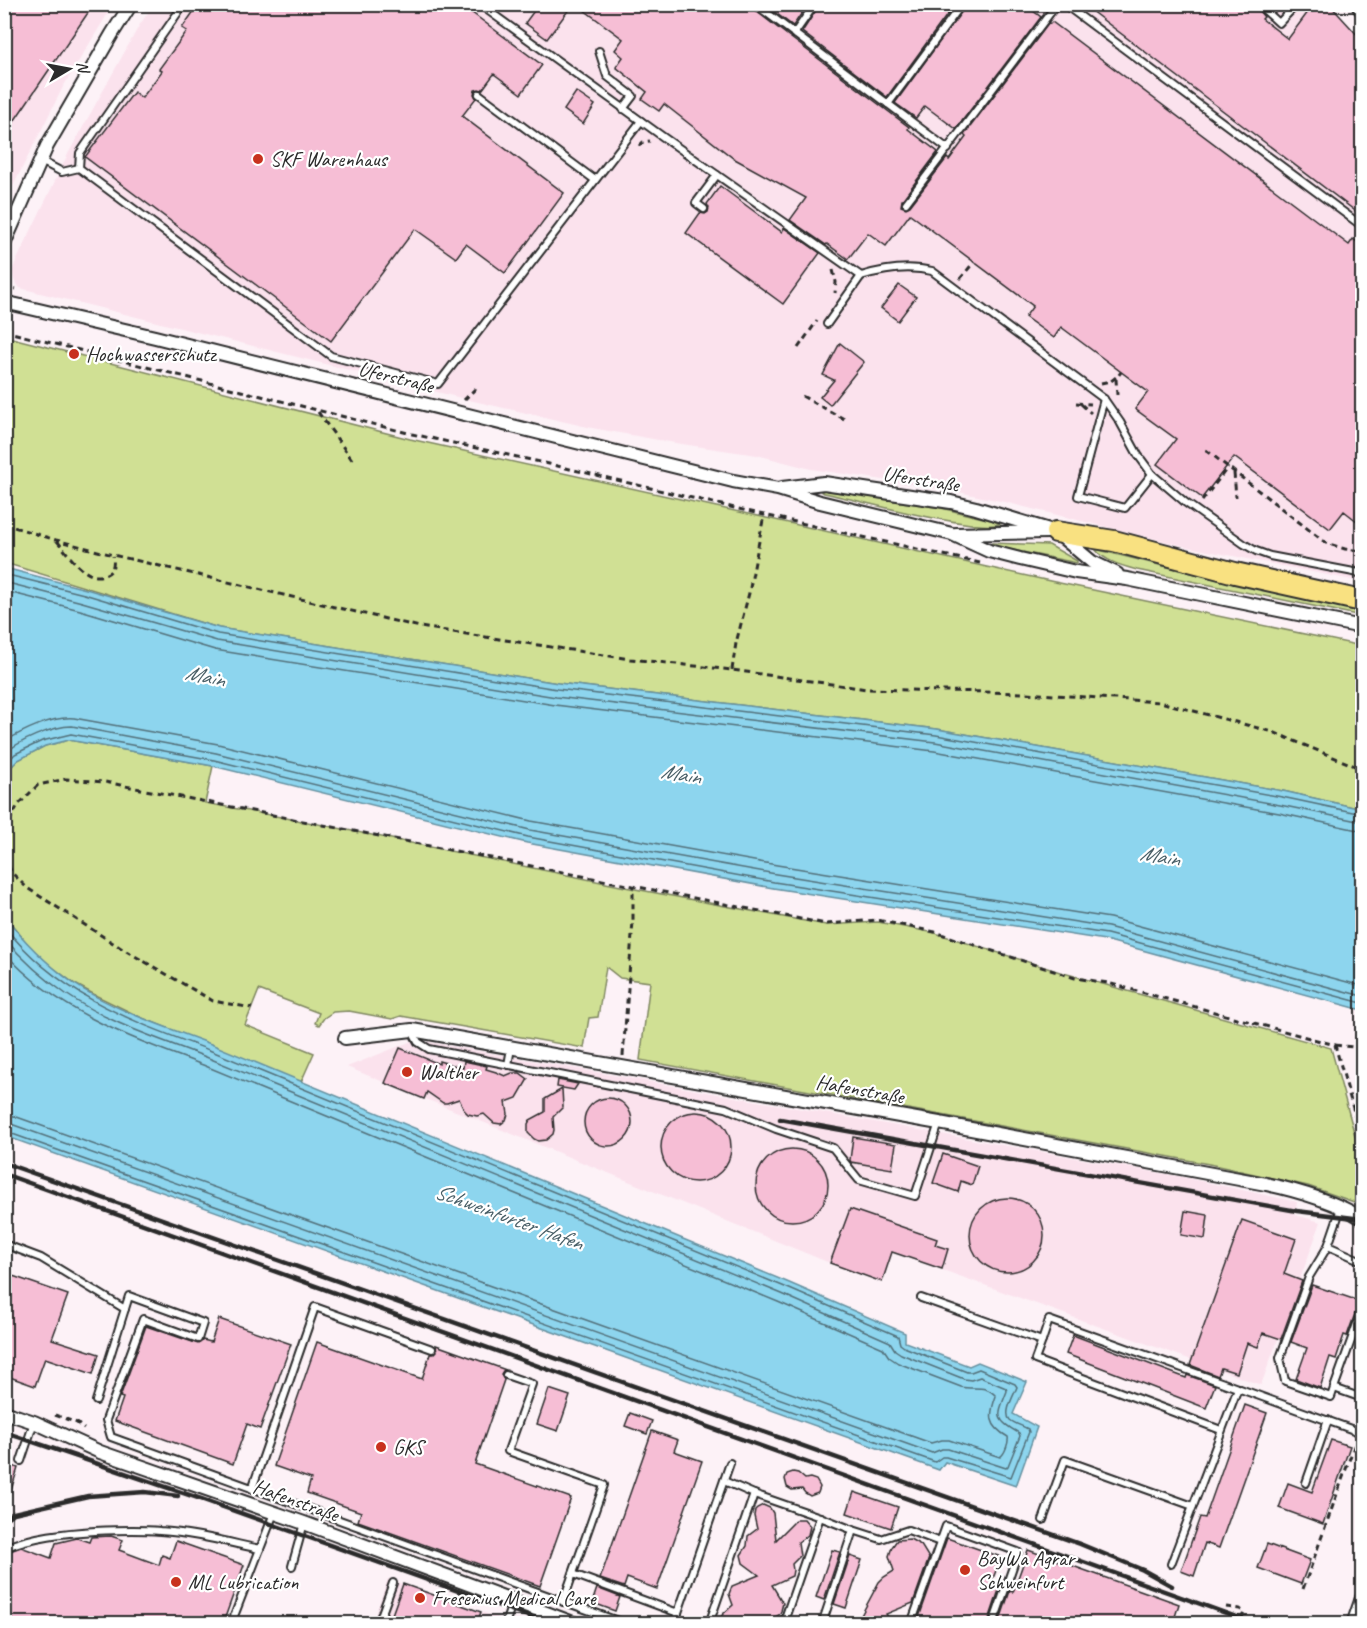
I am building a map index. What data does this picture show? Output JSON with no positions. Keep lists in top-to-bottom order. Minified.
{"streets":{"street":["Uferstraße","Hafenstraße"]},"water":["Main","Schweinfurter Hafen"],"places":["SKF Warenhaus","Hochwasserschutz","Walther","GKS","BayWa Agrar Schweinfurt","ML Lubrication","Fresenius Medical Care"],"north":"right"}
